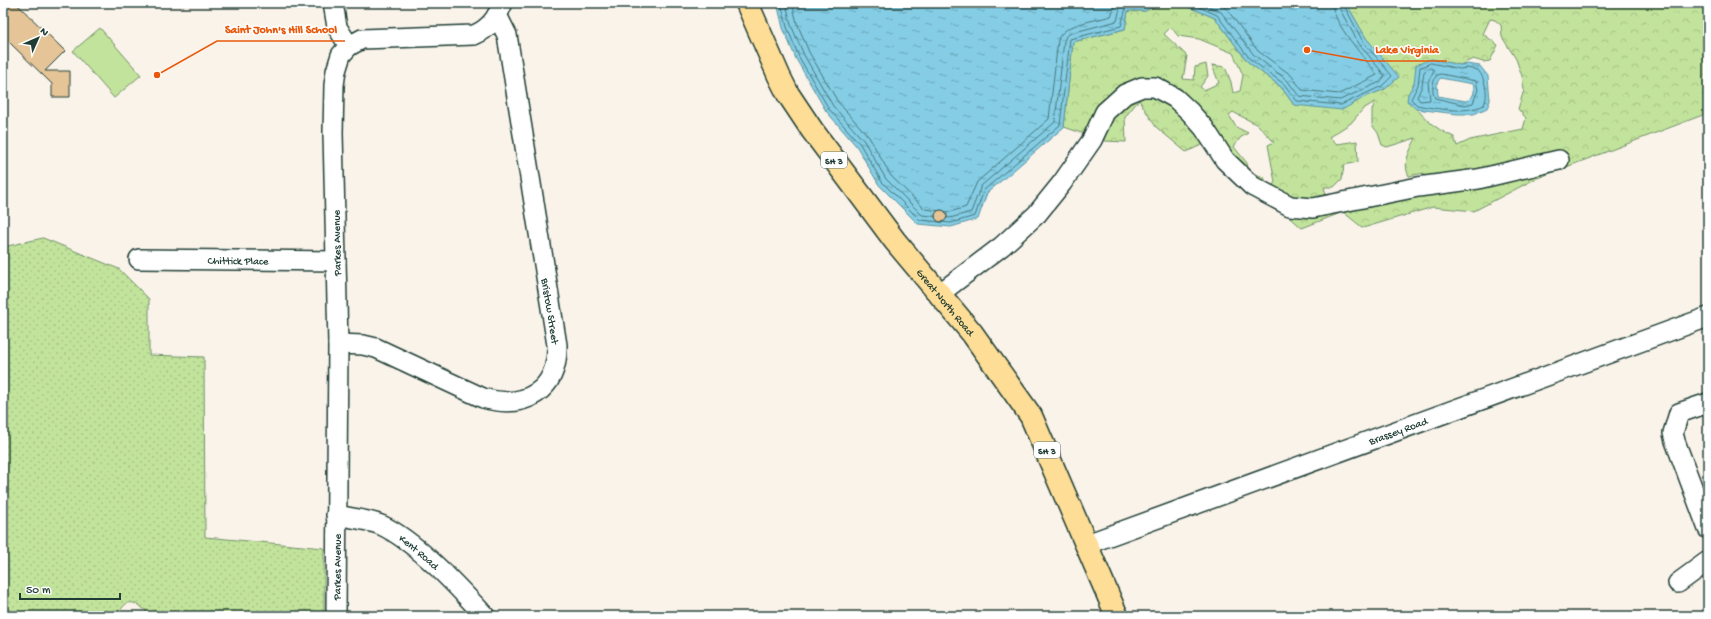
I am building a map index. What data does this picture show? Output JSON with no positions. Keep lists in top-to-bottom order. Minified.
{"streets":{"highway":["SH 3","Great North Road"],"street":["Parkes Avenue","Chittick Place","Bristow Street","Brassey Road","Kent Road"]},"crossings":[["Parkes Avenue","Chittick Place"],["Parkes Avenue","Bristow Street"],["Parkes Avenue","Kent Road"],["Great North Road","Brassey Road"]],"places":["Lake Virginia","Saint John's Hill School"],"scale_bar":"50 m","north":"top right"}
